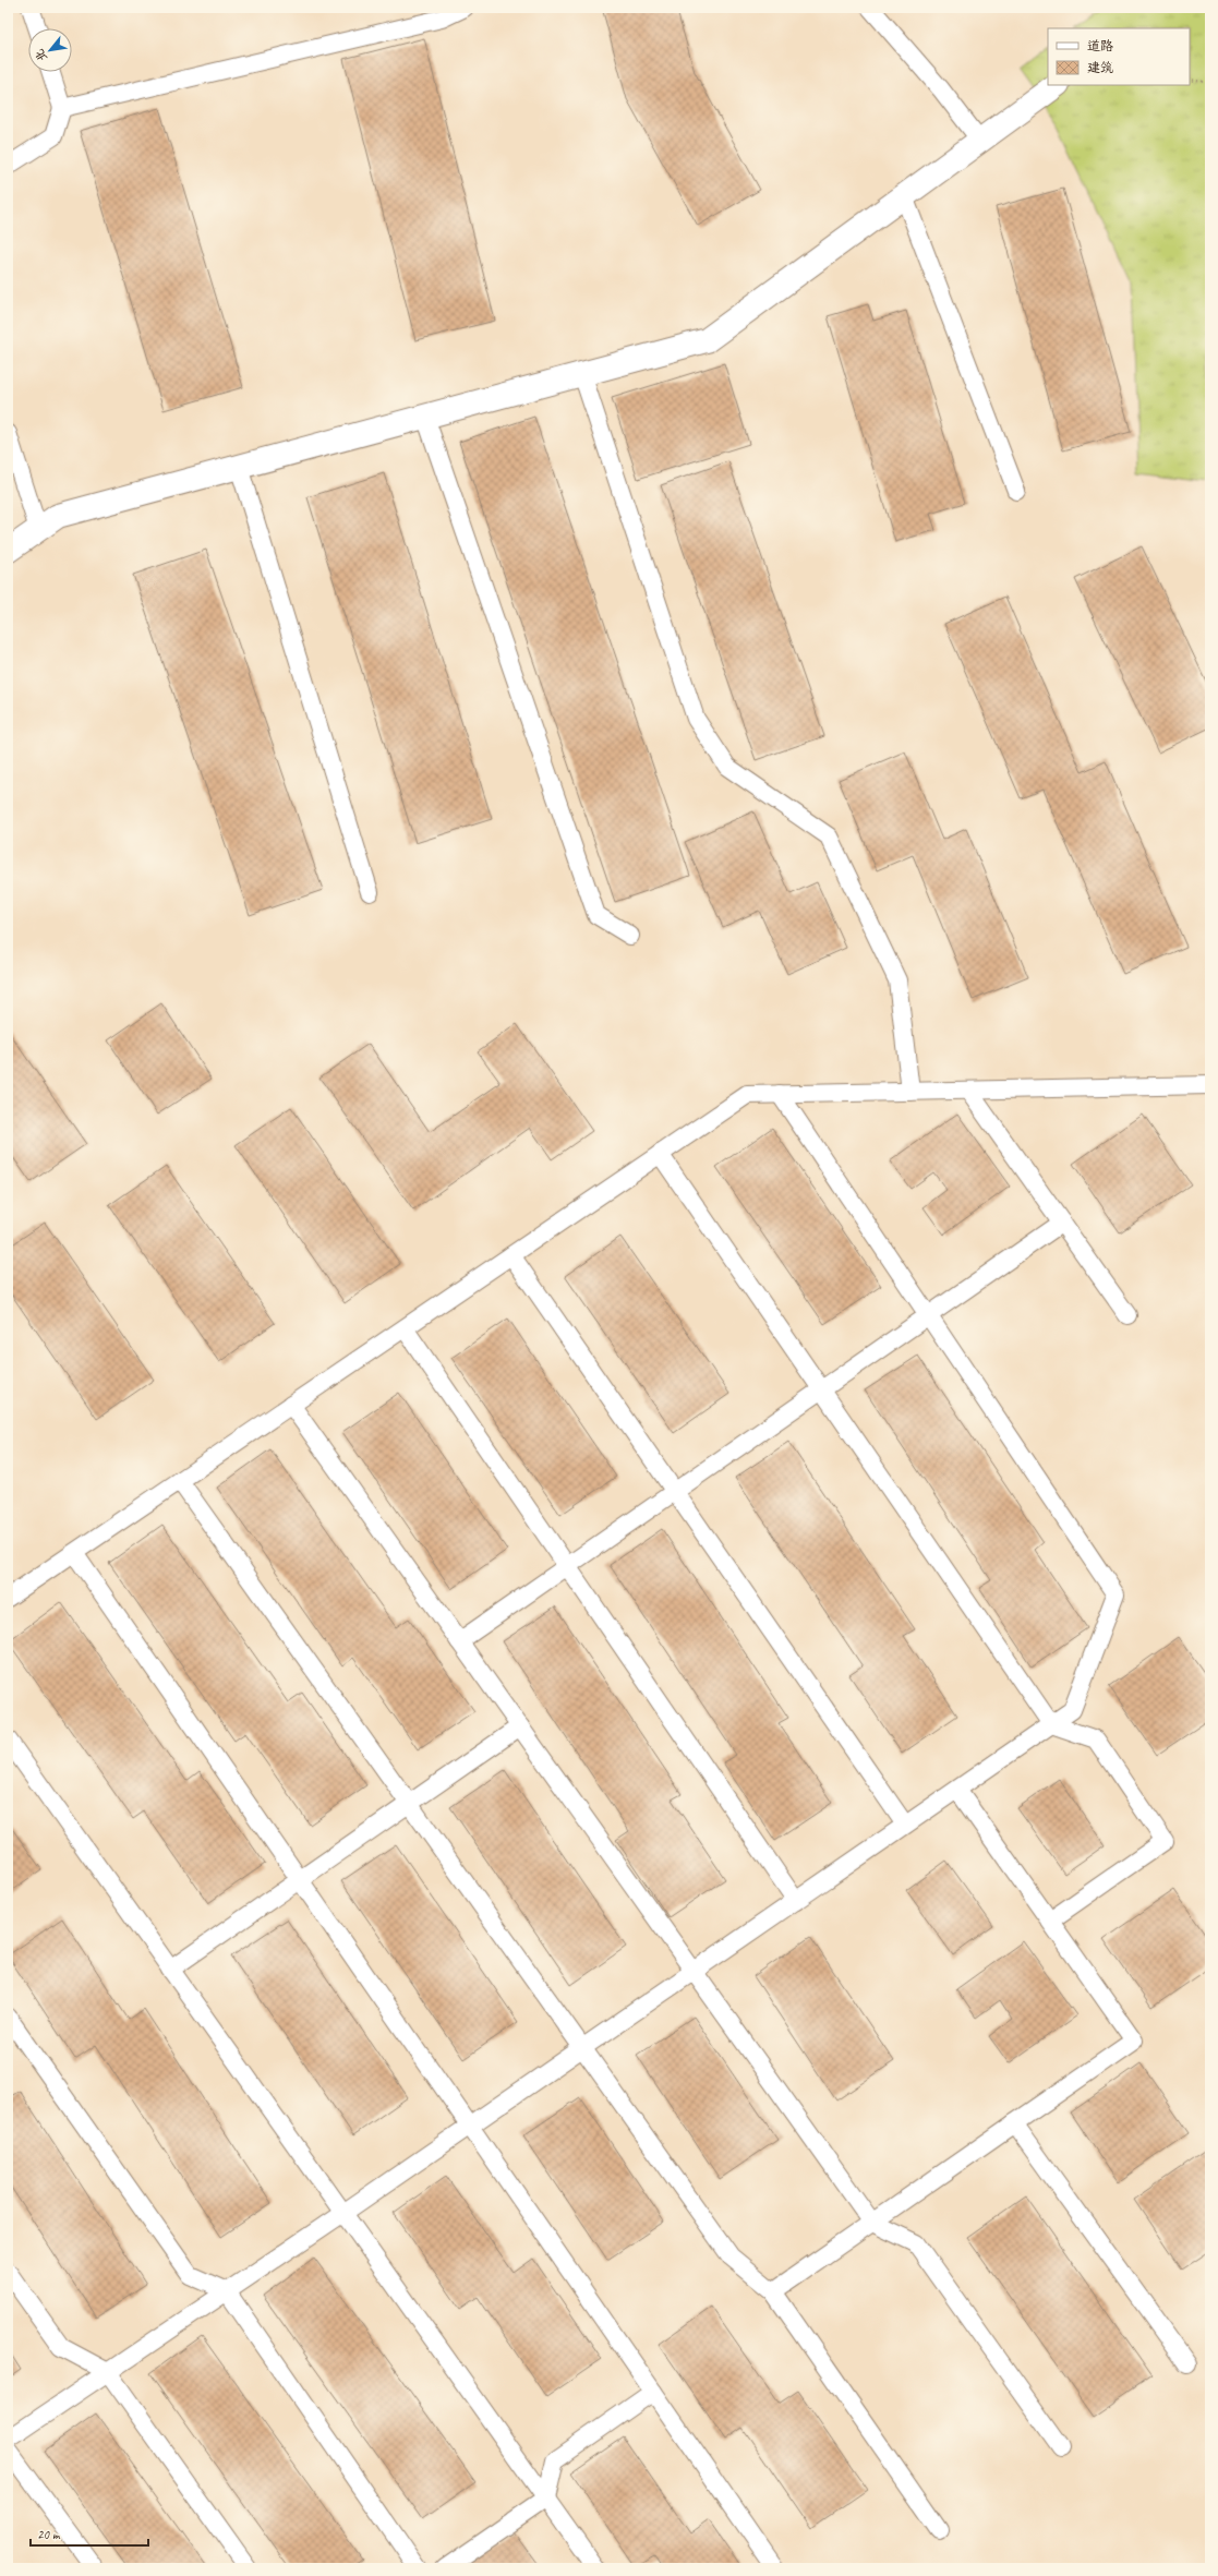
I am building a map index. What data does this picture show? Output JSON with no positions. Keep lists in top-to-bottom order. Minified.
{"legend":["道路","建筑"],"scale_bar":"20 m","north":"bottom left"}
